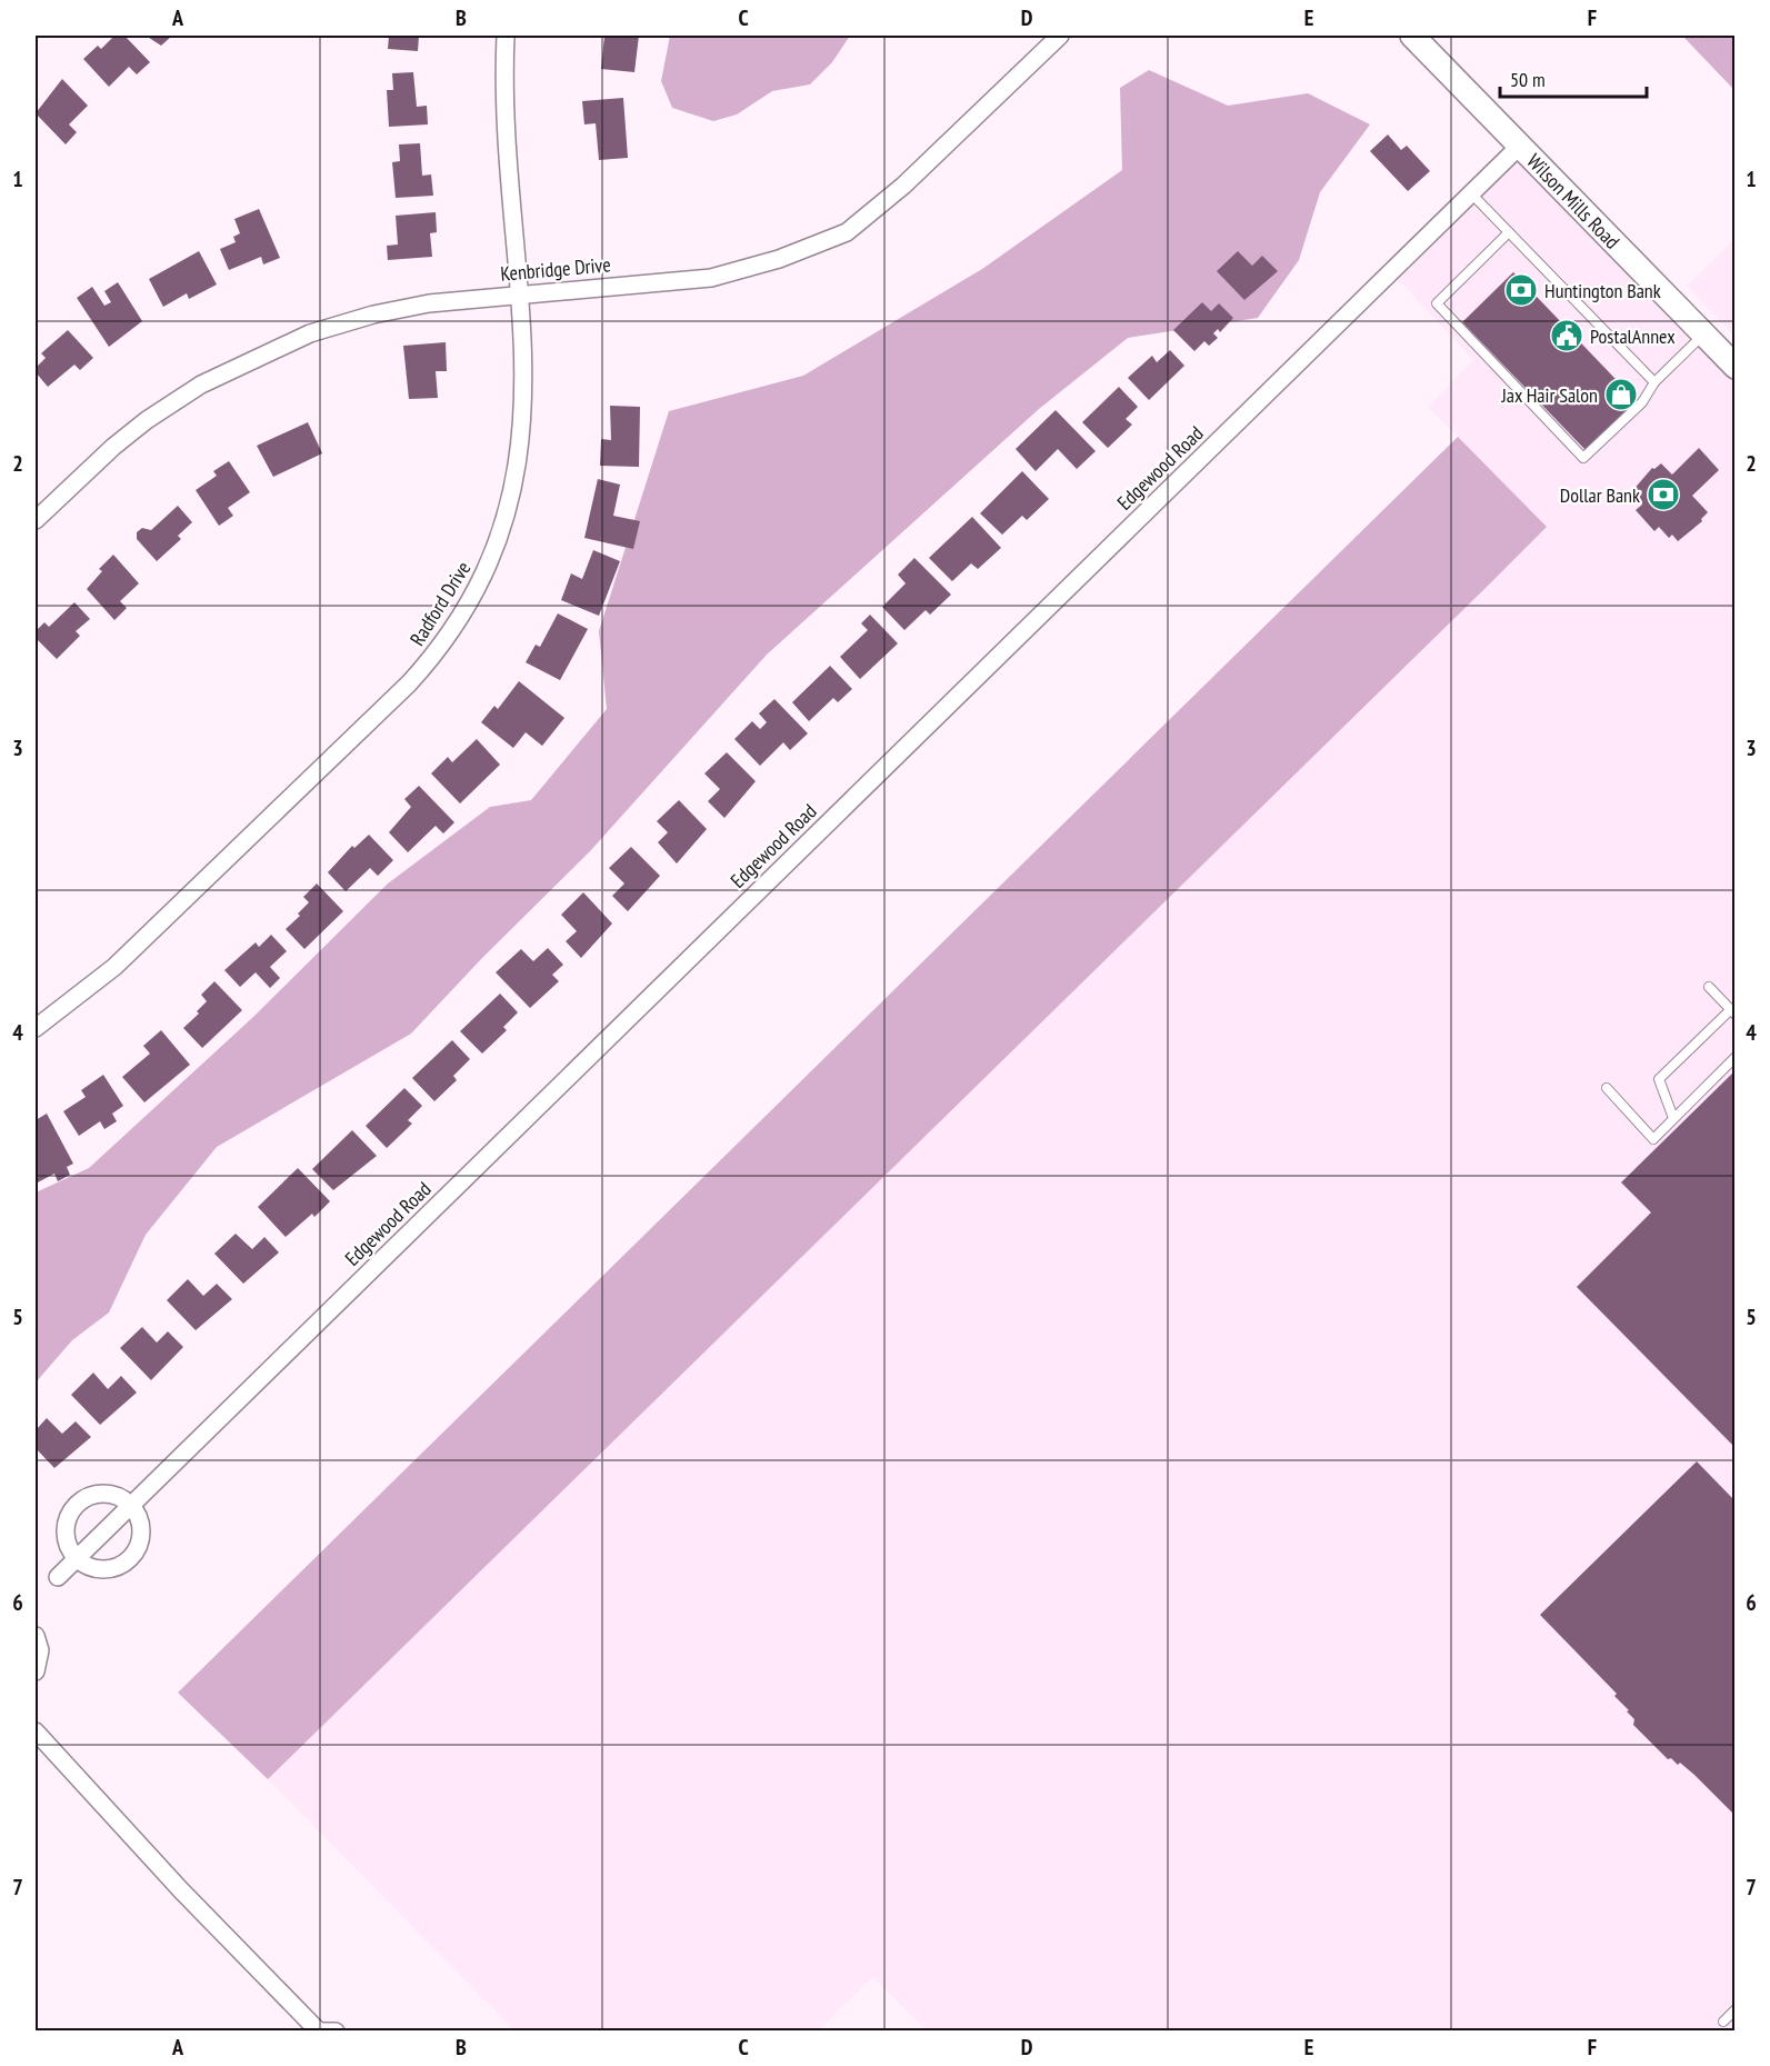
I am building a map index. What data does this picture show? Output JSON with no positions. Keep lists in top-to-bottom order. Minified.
{"streets":{"main road":["Wilson Mills Road"],"street":["Kenbridge Drive","Edgewood Road","Radford Drive"]},"crossings":[["Wilson Mills Road","Edgewood Road"],["Kenbridge Drive","Radford Drive"]],"places":{"bank":["Huntington Bank","Dollar Bank"],"public building":["PostalAnnex"],"shop":["Jax Hair Salon"]},"scale_bar":"50 m","grid":{"columns":["A","B","C","D","E","F"],"rows":["1","2","3","4","5","6","7"]}}
